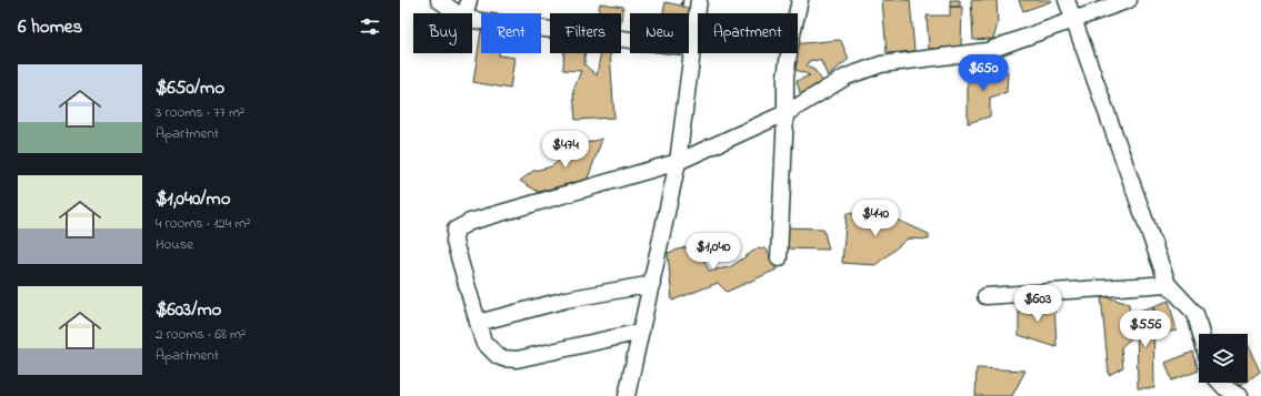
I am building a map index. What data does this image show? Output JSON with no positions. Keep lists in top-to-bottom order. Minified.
{"page":{"heading":"6 homes","chip":["Buy","Rent","Filters","New","Apartment"],"list":[{"name":"$650/mo","note":"3 rooms · 77 m² · Apartment"},{"name":"$1,040/mo","note":"4 rooms · 124 m² · House"},{"name":"$603/mo","note":"2 rooms · 68 m² · Apartment"}],"price":["$650","$474","$440","$1,040","$603","$556"]}}
